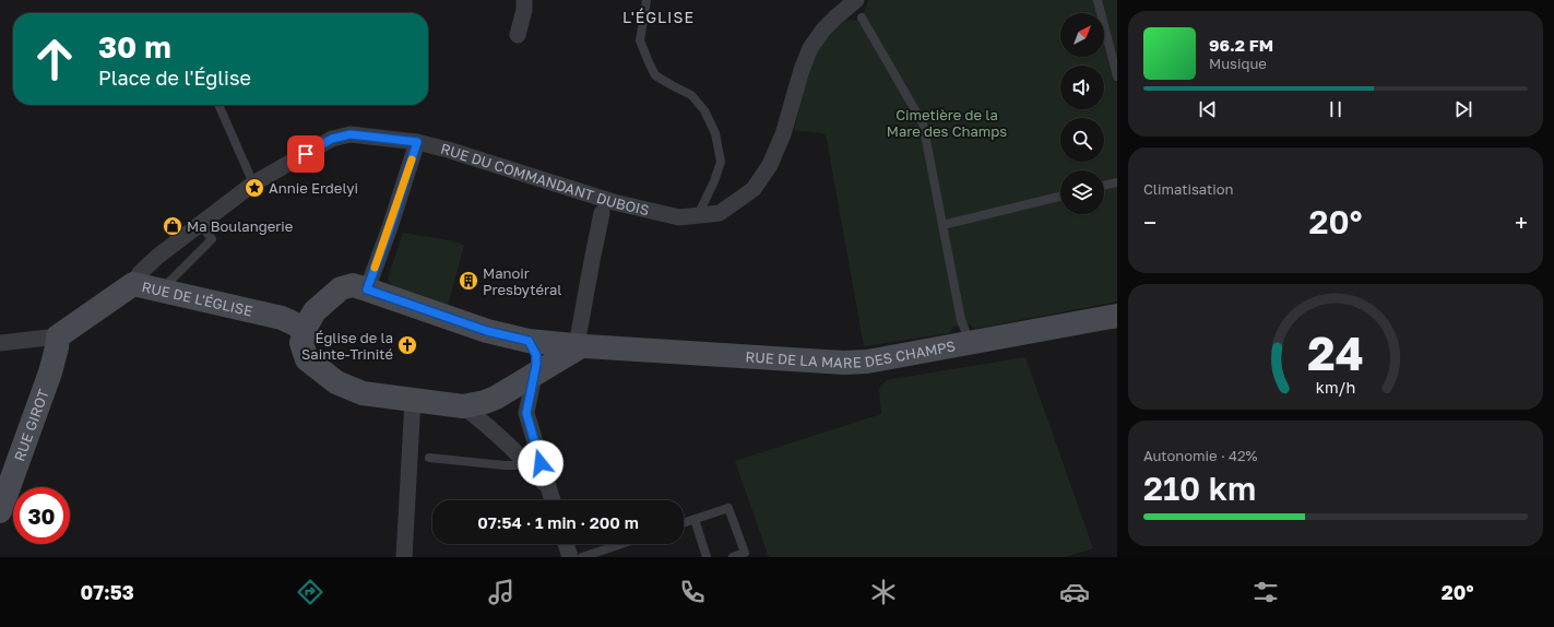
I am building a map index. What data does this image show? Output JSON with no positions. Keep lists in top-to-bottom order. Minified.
{"streets":{"street":["RUE DU COMMANDANT DUBOIS","RUE DE L'ÉGLISE","RUE DE LA MARE DES CHAMPS","RUE GIROT"]},"crossings":[["RUE DU COMMANDANT DUBOIS","RUE DE L'ÉGLISE"],["RUE DE L'ÉGLISE","RUE DE LA MARE DES CHAMPS"],["RUE DE L'ÉGLISE","RUE GIROT"]],"districts":["L'ÉGLISE"],"parks":["Cimetière de la Mare des Champs"],"places":{"place":["Annie Erdelyi"],"shop":["Ma Boulangerie"],"building":["Manoir Presbytéral"],"church":["Église de la Sainte-Trinité"]},"north":"top right","page":{"turn":["30 m","Place de l'Église"],"song":["96.2 FM","Musique"],"tile":["Climatisation",["Autonomie · 42%","210 km"]],"heat":["−","20°","+"],"limit":"30","trip":"07:54 · 1 min · 200 m","tabs":["07:53","20°"],"gauge":["24","km/h"]}}
